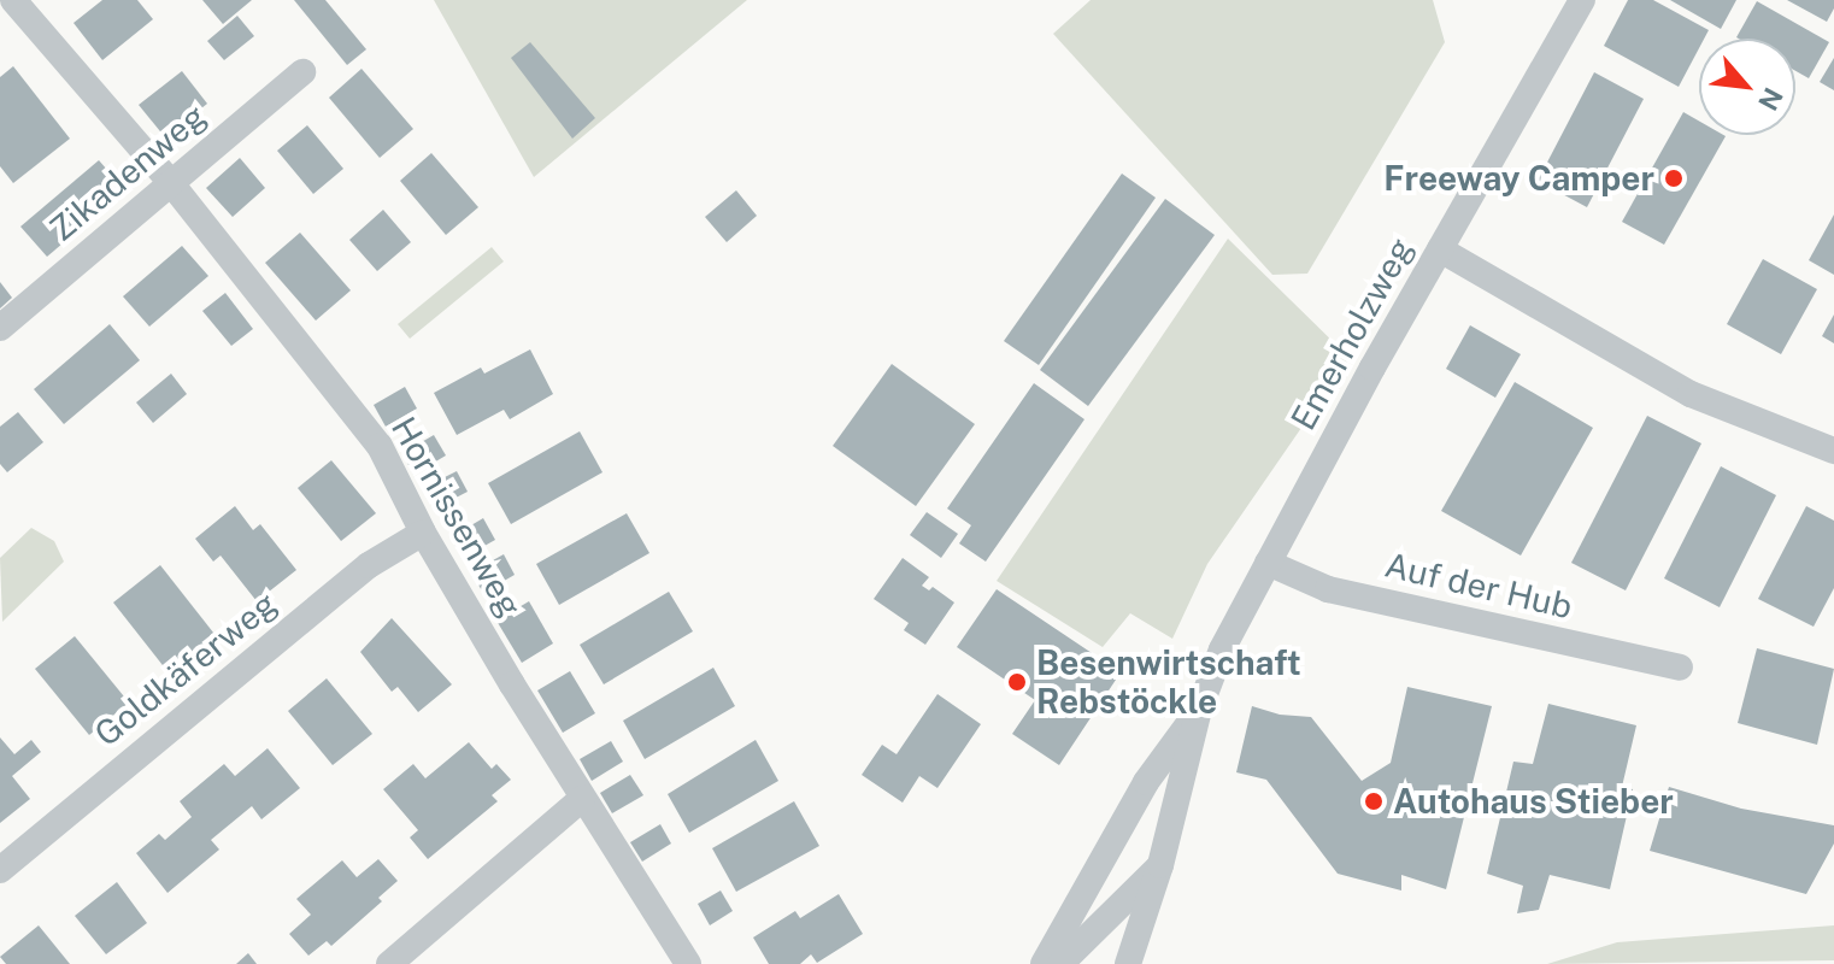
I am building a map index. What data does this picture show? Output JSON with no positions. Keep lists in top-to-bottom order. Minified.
{"streets":{"street":["Zikadenweg","Emerholzweg","Hornissenweg","Auf der Hub","Goldkäferweg"]},"crossings":[["Zikadenweg","Hornissenweg"],["Emerholzweg","Auf der Hub"],["Hornissenweg","Goldkäferweg"]],"places":["Freeway Camper","Besenwirtschaft Rebstöckle","Autohaus Stieber"],"north":"bottom right"}
